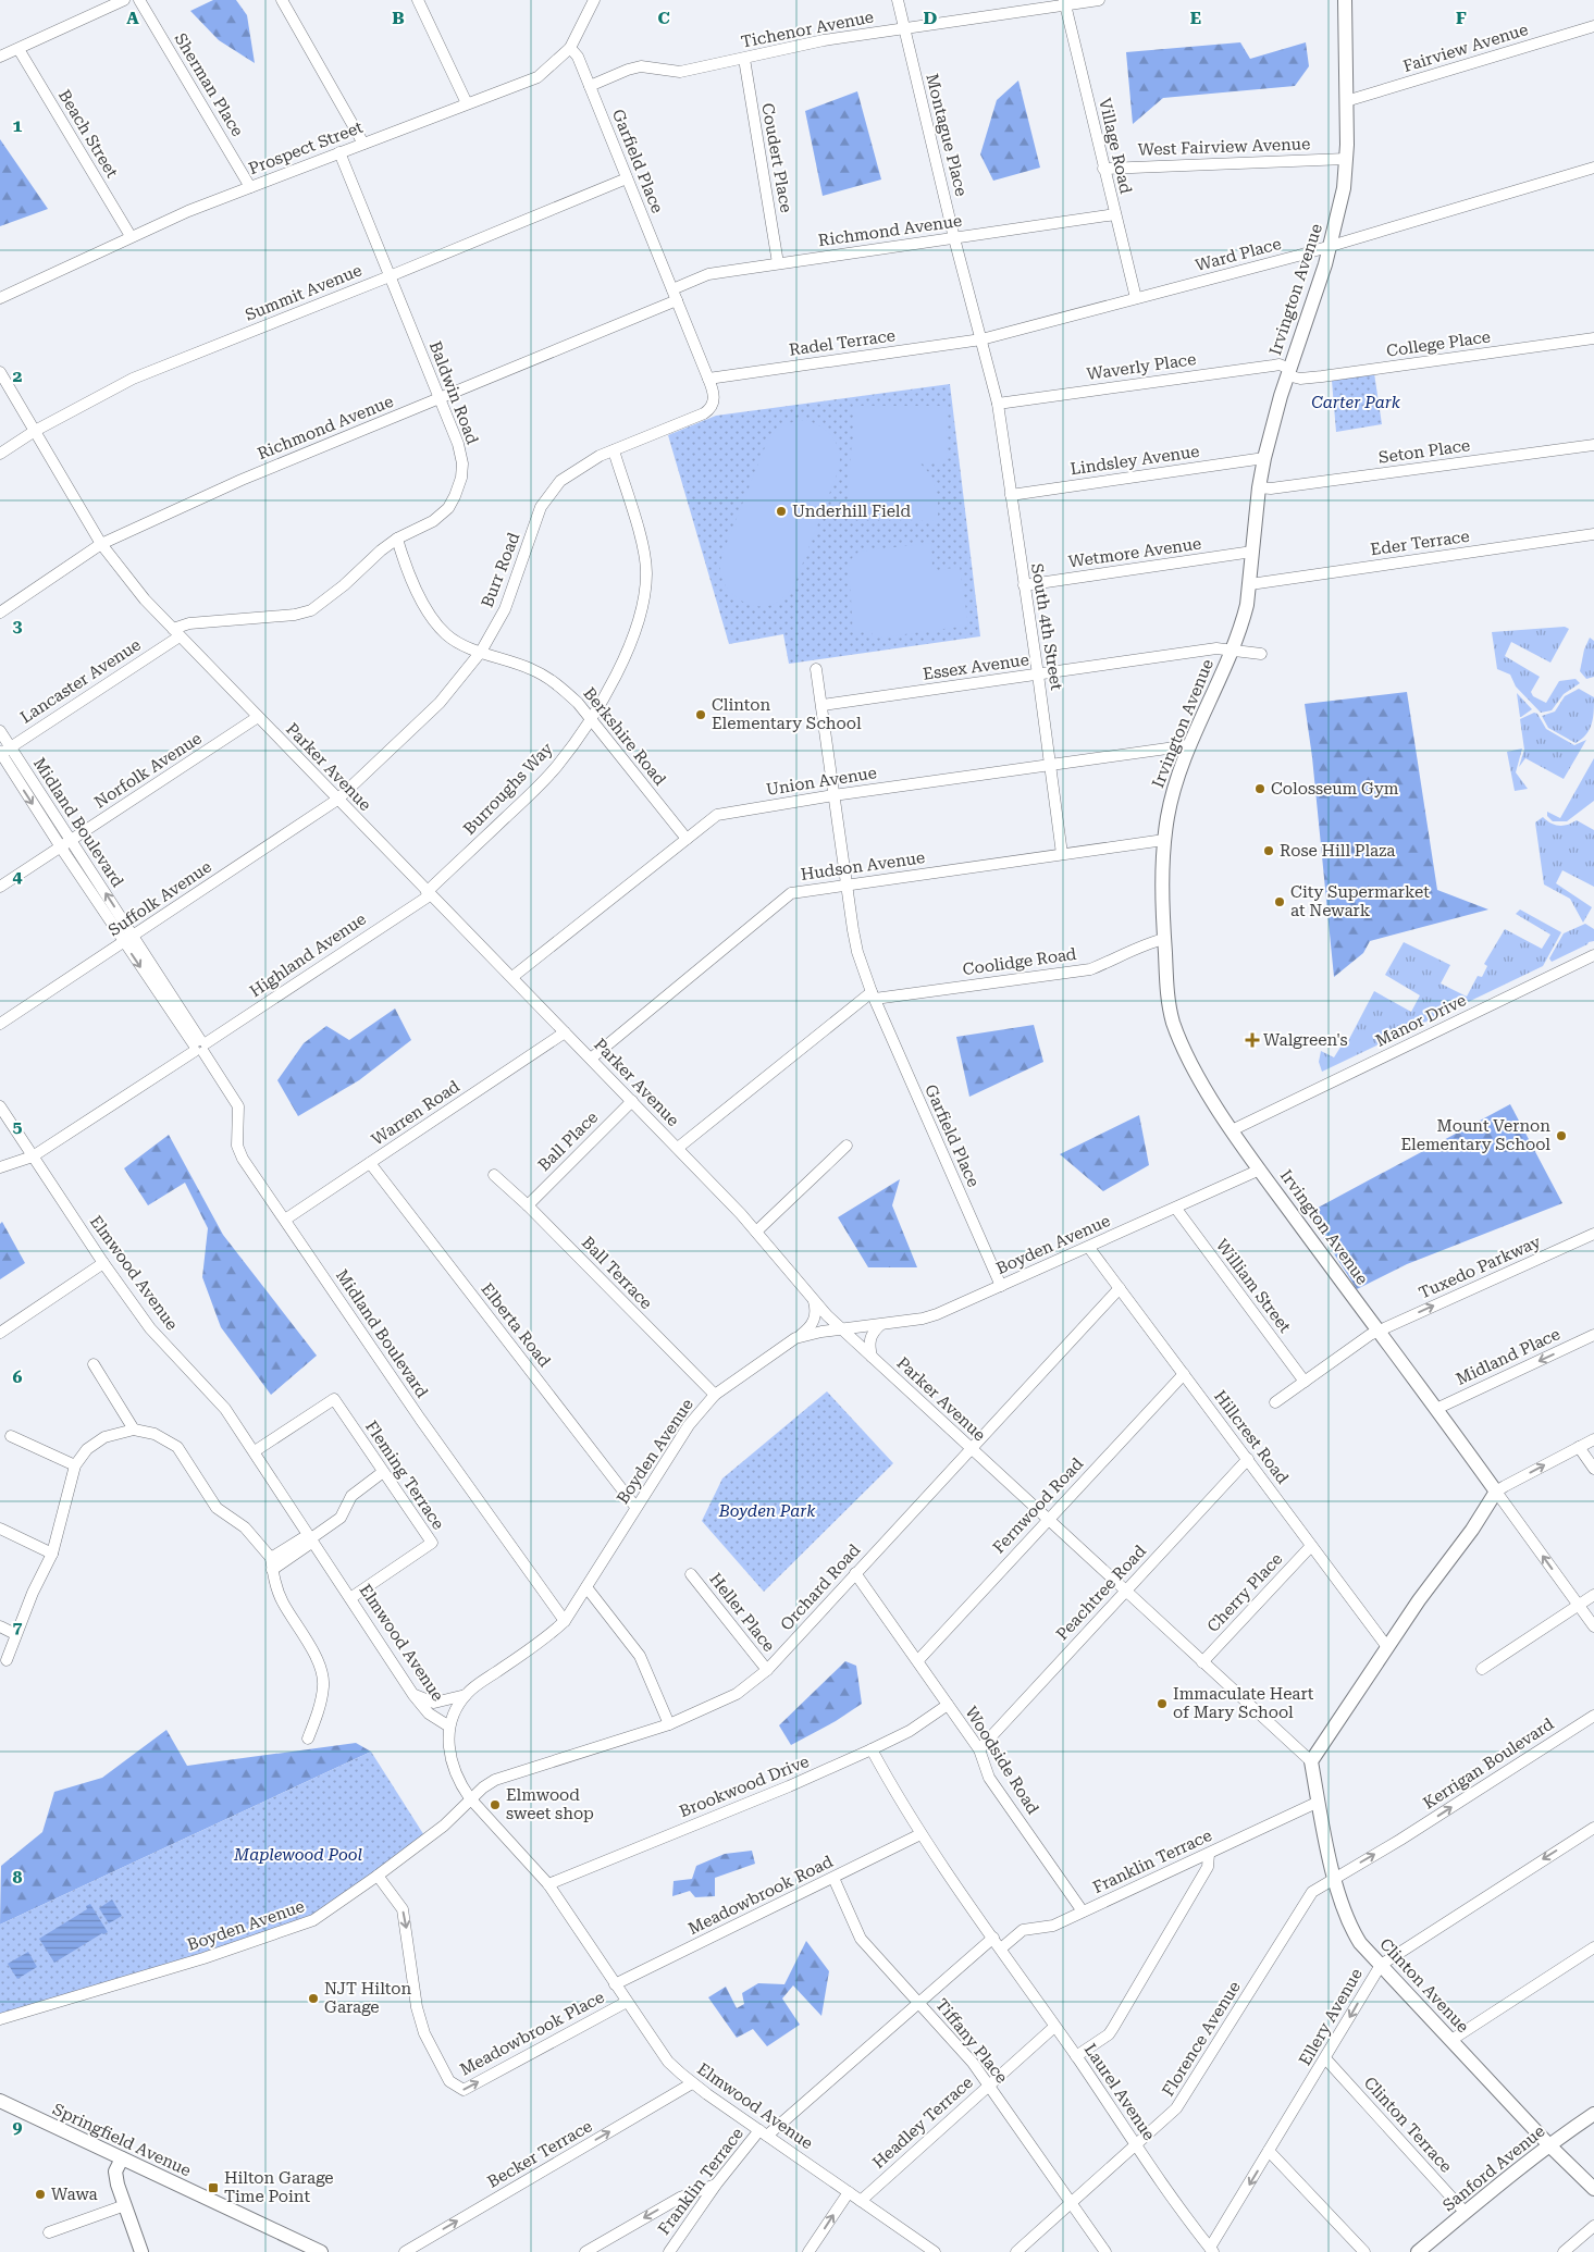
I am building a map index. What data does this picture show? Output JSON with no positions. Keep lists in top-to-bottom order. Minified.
{"streets":{"main road":["Irvington Avenue","Clinton Avenue","Springfield Avenue","Sanford Avenue"],"street":["Tichenor Avenue","Fairview Avenue","Sherman Place","Beach Street","Montague Place","Village Road","West Fairview Avenue","Prospect Street","Coudert Place","Garfield Place","Richmond Avenue","Ward Place","Summit Avenue","Radel Terrace","College Place","Waverly Place","Baldwin Road","Seton Place","Lindsley Avenue","Eder Terrace","Wetmore Avenue","Burr Road","South 4th Street","Essex Avenue","Lancaster Avenue","Berkshire Road","Parker Avenue","Norfolk Avenue","Union Avenue","Burroughs Way","Midland Boulevard","Hudson Avenue","Suffolk Avenue","Highland Avenue","Coolidge Road","Manor Drive","Warren Road","Ball Place","Boyden Avenue","Tuxedo Parkway","Elmwood Avenue","Ball Terrace","William Street","Elberta Road","Midland Place","Hillcrest Road","Fleming Terrace","Fernwood Road","Orchard Road","Peachtree Road","Cherry Place","Heller Place","Woodside Road","Kerrigan Boulevard","Brookwood Drive","Franklin Terrace","Meadowbrook Road","Ellery Avenue","Meadowbrook Place","Florence Avenue","Tiffany Place","Laurel Avenue","Headley Terrace","Clinton Terrace","Becker Terrace"]},"crossings":[["Tichenor Avenue","Montague Place"],["Tichenor Avenue","Village Road"],["Tichenor Avenue","Coudert Place"],["Tichenor Avenue","Garfield Place"],["Fairview Avenue","Irvington Avenue"],["Sherman Place","Prospect Street"],["Beach Street","Prospect Street"],["Montague Place","Richmond Avenue"],["Montague Place","Ward Place"],["Montague Place","Radel Terrace"],["Montague Place","Waverly Place"],["Montague Place","South 4th Street"],["Village Road","West Fairview Avenue"],["Village Road","Richmond Avenue"],["Village Road","Ward Place"],["West Fairview Avenue","Irvington Avenue"],["Prospect Street","Garfield Place"],["Prospect Street","Baldwin Road"],["Coudert Place","Richmond Avenue"],["Garfield Place","Richmond Avenue"],["Garfield Place","Summit Avenue"],["Garfield Place","Radel Terrace"],["Garfield Place","Burr Road"],["Garfield Place","Essex Avenue"],["Garfield Place","Union Avenue"],["Garfield Place","Hudson Avenue"],["Garfield Place","Coolidge Road"],["Garfield Place","Boyden Avenue"],["Richmond Avenue","Baldwin Road"],["Richmond Avenue","Parker Avenue"],["Ward Place","Irvington Avenue"],["Ward Place","Radel Terrace"],["Irvington Avenue","College Place"],["Irvington Avenue","Waverly Place"],["Irvington Avenue","Seton Place"],["Irvington Avenue","Lindsley Avenue"],["Irvington Avenue","Eder Terrace"],["Irvington Avenue","Wetmore Avenue"],["Irvington Avenue","Essex Avenue"],["Irvington Avenue","Union Avenue"],["Irvington Avenue","Hudson Avenue"],["Irvington Avenue","Coolidge Road"],["Irvington Avenue","Manor Drive"],["Irvington Avenue","Boyden Avenue"],["Irvington Avenue","Tuxedo Parkway"],["Irvington Avenue","Midland Place"],["Summit Avenue","Baldwin Road"],["Summit Avenue","Parker Avenue"],["College Place","Waverly Place"],["Waverly Place","South 4th Street"],["Baldwin Road","Lancaster Avenue"],["Baldwin Road","Berkshire Road"],["Baldwin Road","Parker Avenue"],["Lindsley Avenue","South 4th Street"],["Wetmore Avenue","South 4th Street"],["Burr Road","Berkshire Road"],["Burr Road","Parker Avenue"],["Burr Road","Burroughs Way"],["Burr Road","Suffolk Avenue"],["South 4th Street","Essex Avenue"],["South 4th Street","Union Avenue"],["South 4th Street","Hudson Avenue"],["Lancaster Avenue","Parker Avenue"],["Lancaster Avenue","Midland Boulevard"],["Berkshire Road","Union Avenue"],["Berkshire Road","Burroughs Way"],["Parker Avenue","Norfolk Avenue"],["Parker Avenue","Union Avenue"],["Parker Avenue","Burroughs Way"],["Parker Avenue","Hudson Avenue"],["Parker Avenue","Suffolk Avenue"],["Parker Avenue","Highland Avenue"],["Parker Avenue","Warren Road"],["Parker Avenue","Ball Place"],["Parker Avenue","Boyden Avenue"],["Parker Avenue","Fernwood Road"],["Parker Avenue","Orchard Road"],["Parker Avenue","Peachtree Road"],["Parker Avenue","Cherry Place"],["Parker Avenue","Clinton Avenue"],["Norfolk Avenue","Midland Boulevard"],["Burroughs Way","Highland Avenue"],["Midland Boulevard","Suffolk Avenue"],["Midland Boulevard","Highland Avenue"],["Midland Boulevard","Warren Road"],["Midland Boulevard","Boyden Avenue"],["Highland Avenue","Elmwood Avenue"],["Warren Road","Elberta Road"],["Ball Place","Ball Terrace"],["Boyden Avenue","Elmwood Avenue"],["Boyden Avenue","Ball Terrace"],["Boyden Avenue","William Street"],["Boyden Avenue","Elberta Road"],["Boyden Avenue","Hillcrest Road"],["Boyden Avenue","Orchard Road"],["Boyden Avenue","Meadowbrook Place"],["Tuxedo Parkway","William Street"],["Elmwood Avenue","Fleming Terrace"],["Elmwood Avenue","Orchard Road"],["Elmwood Avenue","Brookwood Drive"],["Elmwood Avenue","Franklin Terrace"],["Elmwood Avenue","Meadowbrook Road"],["Elmwood Avenue","Meadowbrook Place"],["Elmwood Avenue","Headley Terrace"],["Elmwood Avenue","Becker Terrace"],["Hillcrest Road","Fernwood Road"],["Hillcrest Road","Orchard Road"],["Hillcrest Road","Peachtree Road"],["Hillcrest Road","Cherry Place"],["Fernwood Road","Woodside Road"],["Orchard Road","Heller Place"],["Orchard Road","Woodside Road"],["Peachtree Road","Woodside Road"],["Woodside Road","Brookwood Drive"],["Woodside Road","Franklin Terrace"],["Kerrigan Boulevard","Florence Avenue"],["Franklin Terrace","Clinton Avenue"],["Franklin Terrace","Tiffany Place"],["Franklin Terrace","Laurel Avenue"],["Meadowbrook Road","Tiffany Place"],["Clinton Avenue","Ellery Avenue"],["Clinton Avenue","Florence Avenue"],["Clinton Avenue","Sanford Avenue"],["Ellery Avenue","Laurel Avenue"],["Ellery Avenue","Clinton Terrace"],["Florence Avenue","Tiffany Place"],["Florence Avenue","Laurel Avenue"],["Tiffany Place","Headley Terrace"],["Laurel Avenue","Headley Terrace"],["Clinton Terrace","Sanford Avenue"]],"one_way":["Tuxedo Parkway","Kerrigan Boulevard","Ellery Avenue"],"parks":["Carter Park","Boyden Park","Maplewood Pool"],"places":{"other":["Underhill Field","Clinton Elementary School","Colosseum Gym","Rose Hill Plaza","City Supermarket at Newark","Mount Vernon Elementary School","Immaculate Heart of Mary School","Elmwood sweet shop","NJT Hilton Garage","Wawa"],"health":["Walgreen's"],"transit":["Hilton Garage Time Point"]},"grid":{"columns":["A","B","C","D","E","F"],"rows":["1","2","3","4","5","6","7","8","9"]}}
